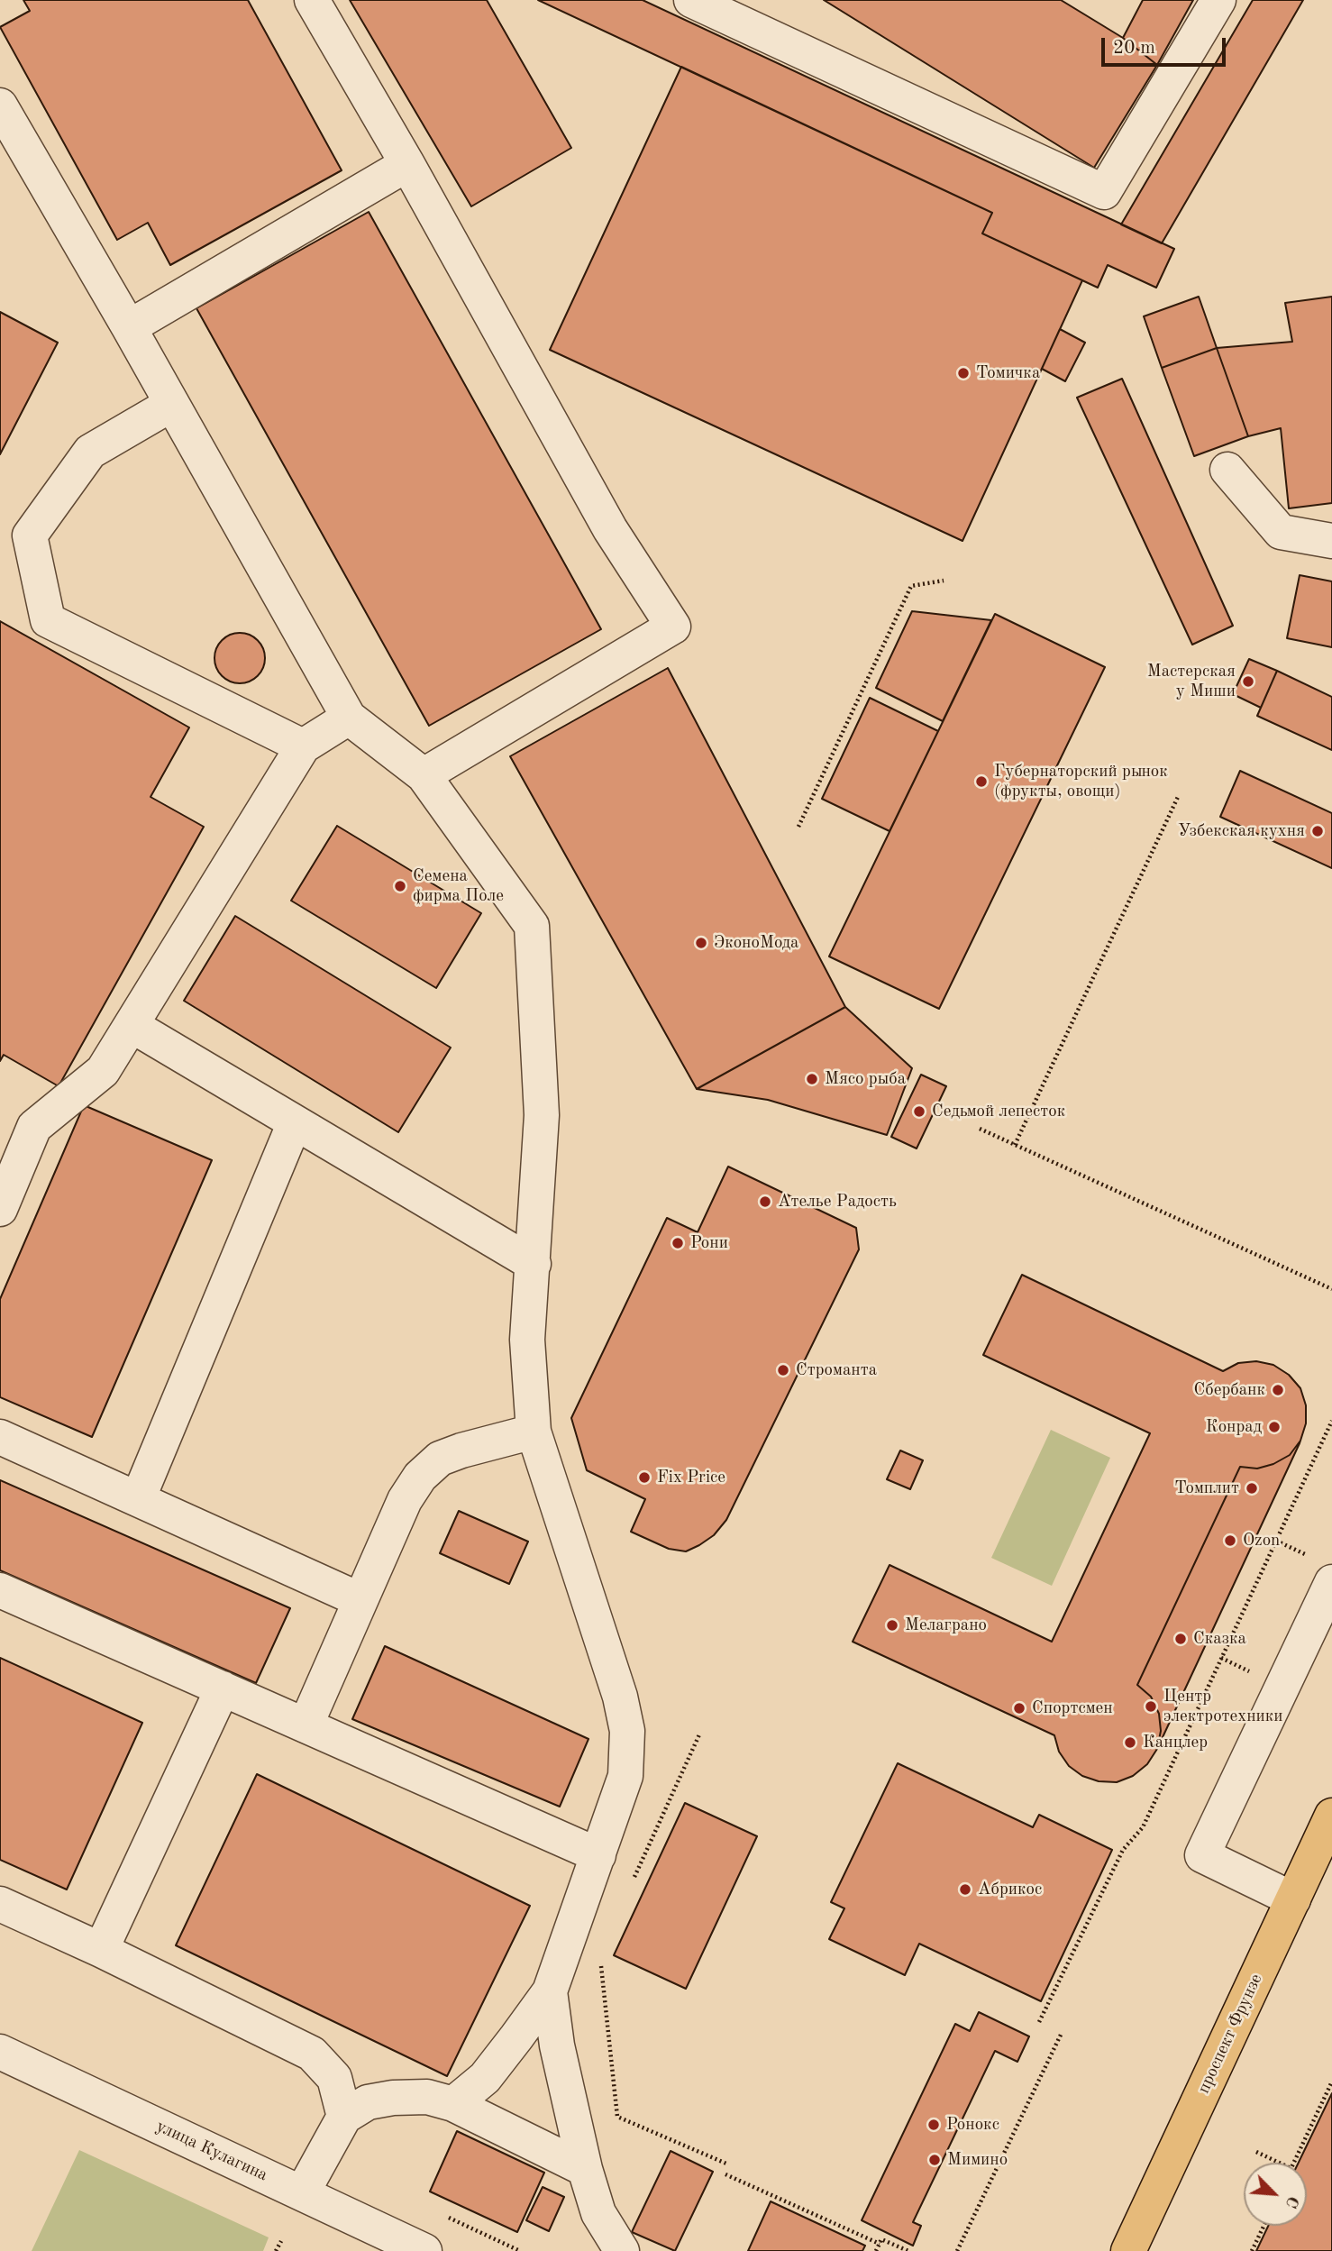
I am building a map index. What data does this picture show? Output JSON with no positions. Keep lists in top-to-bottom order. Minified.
{"streets":{"main road":["проспект Фрунзе"],"street":["улица Кулагина"]},"places":["Томичка","Мастерская у Миши","Губернаторский рынок (фрукты, овощи)","Узбекская кухня","Семена фирма Поле","ЭконоМода","Мясо рыба","Седьмой лепесток","Ателье Радость","Рони","Строманта","Сбербанк","Конрад","Fix Price","Томплит","Ozon","Мелаграно","Сказка","Центр электротехники","Спортсмен","Канцлер","Абрикос","Ронокс","Мимино"],"scale_bar":"20 m","north":"bottom right"}
